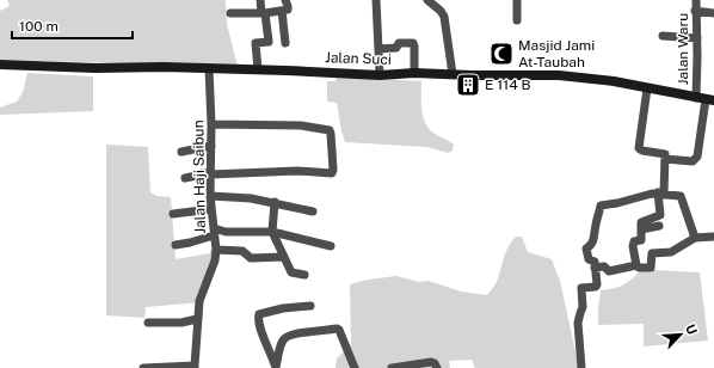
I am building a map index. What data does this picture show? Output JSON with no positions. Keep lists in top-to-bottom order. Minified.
{"streets":{"street":["Jalan Waru","Jalan Suci","Jalan Haji Saibun"]},"crossings":[["Jalan Waru","Jalan Suci"],["Jalan Suci","Jalan Haji Saibun"]],"places":{"mosque":["Masjid Jami At-Taubah"],"building":["E 114 B"]},"scale_bar":"100 m","north":"top right"}
